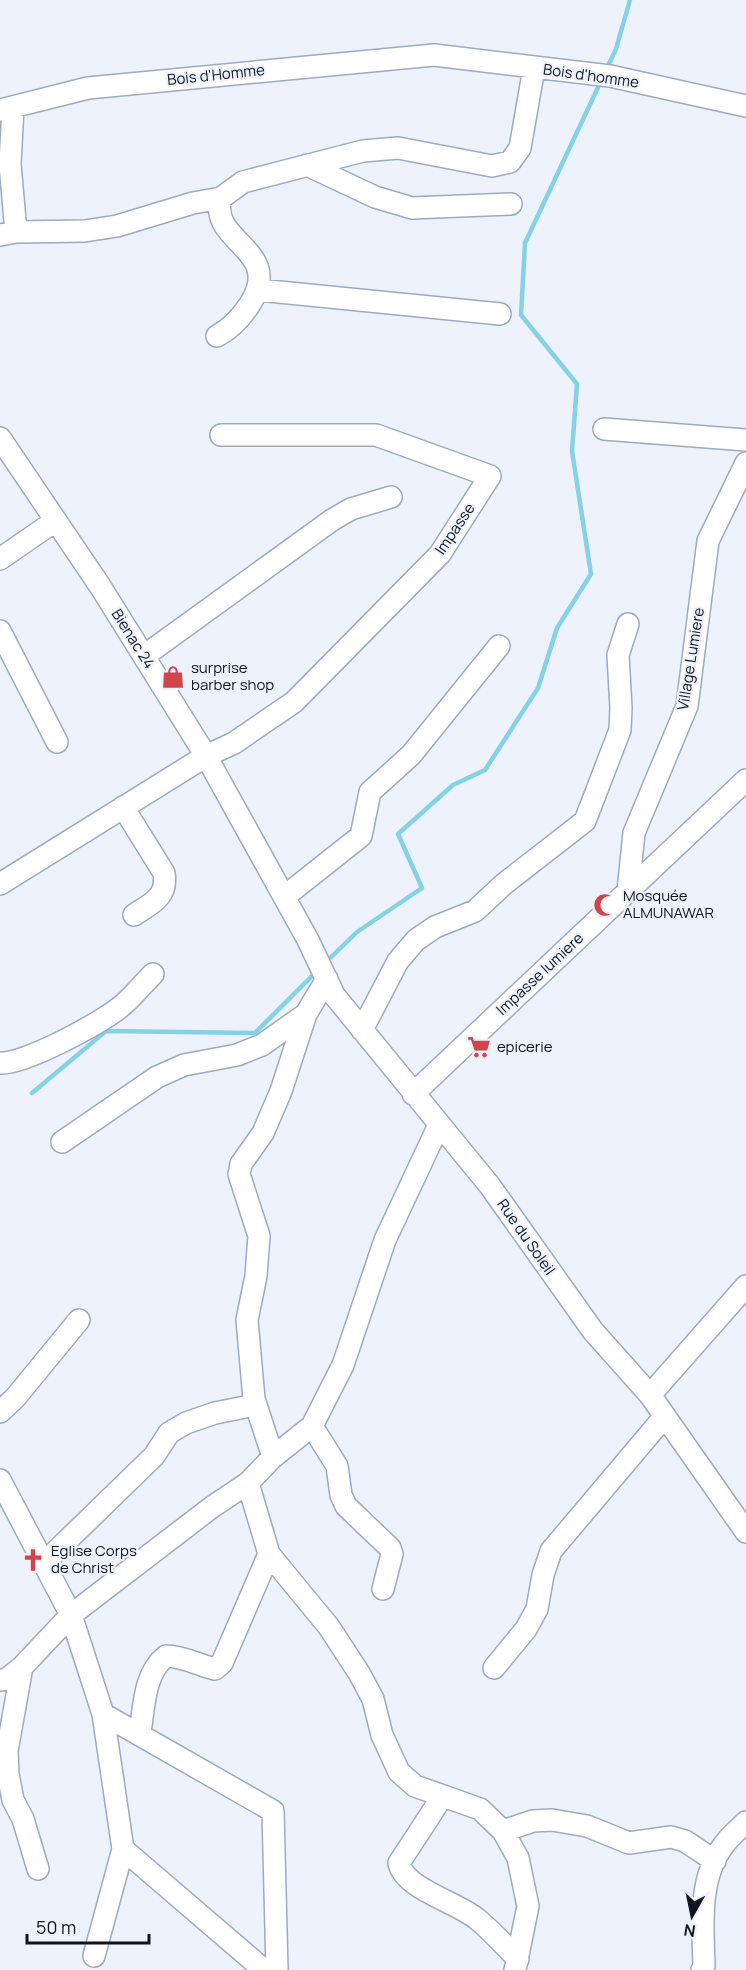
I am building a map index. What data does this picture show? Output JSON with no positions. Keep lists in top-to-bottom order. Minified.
{"streets":{"street":["Bois d'Homme","Bois d'homme","Impasse","Bienac 24","Village Lumiere","Impasse lumiere","Rue du Soleil"]},"crossings":[["Bois d'Homme","Bois d'homme"],["Impasse","Bienac 24"],["Bienac 24","Rue du Soleil"],["Village Lumiere","Impasse lumiere"],["Impasse lumiere","Rue du Soleil"]],"places":{"shop":["surprise barber shop"],"mosque":["Mosquée ALMUNAWAR"],"supermarket":["epicerie"],"church":["Eglise Corps de Christ"]},"scale_bar":"50 m","north":"bottom"}
